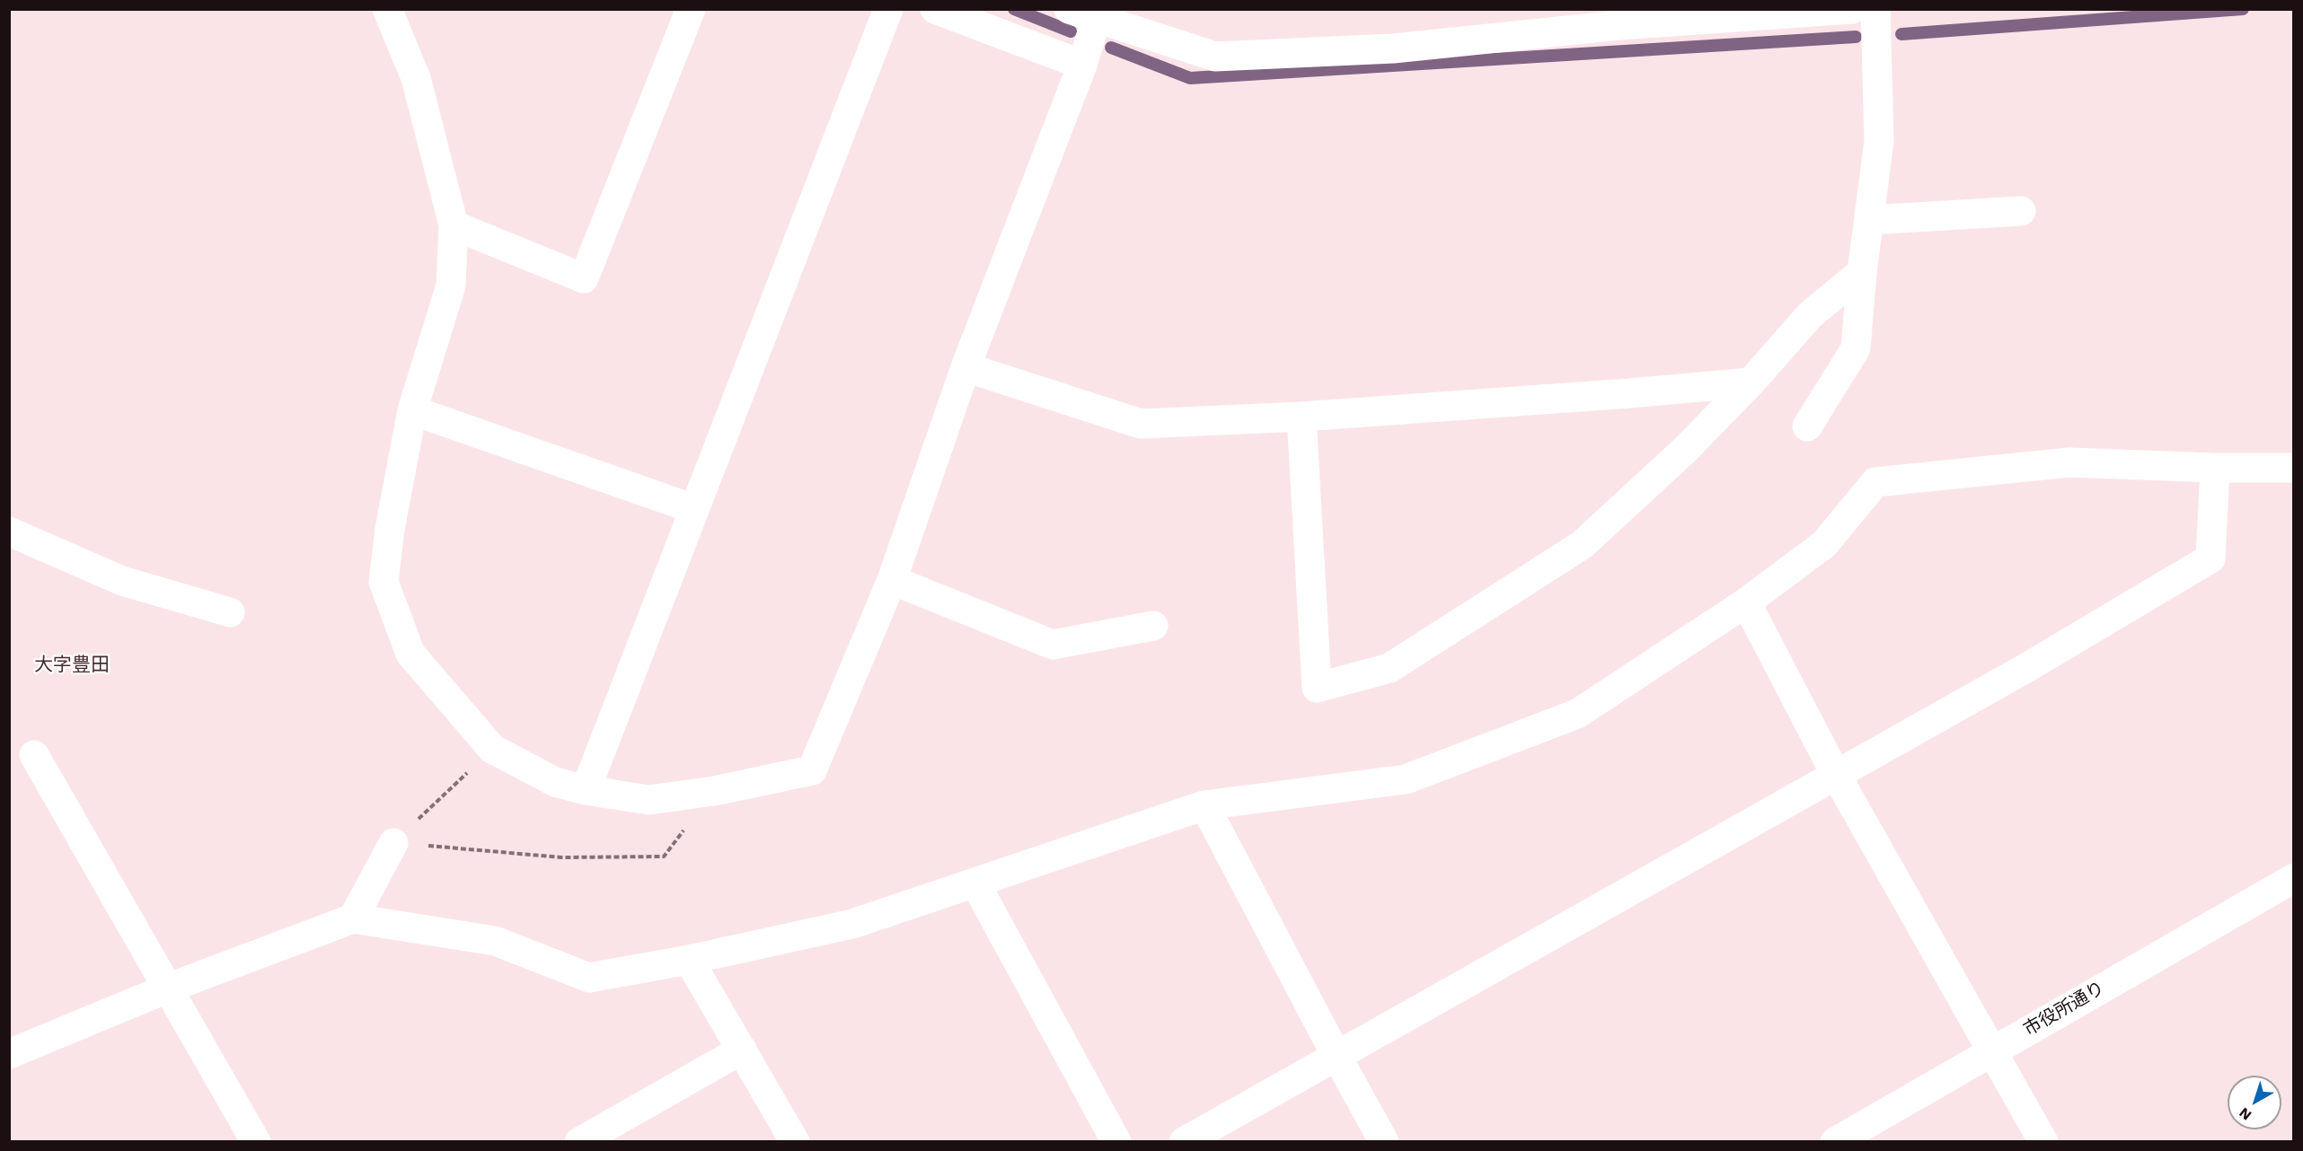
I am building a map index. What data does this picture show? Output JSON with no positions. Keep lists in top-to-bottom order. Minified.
{"streets":{"street":["市役所通り"]},"districts":["大字豊田"],"north":"bottom left"}
